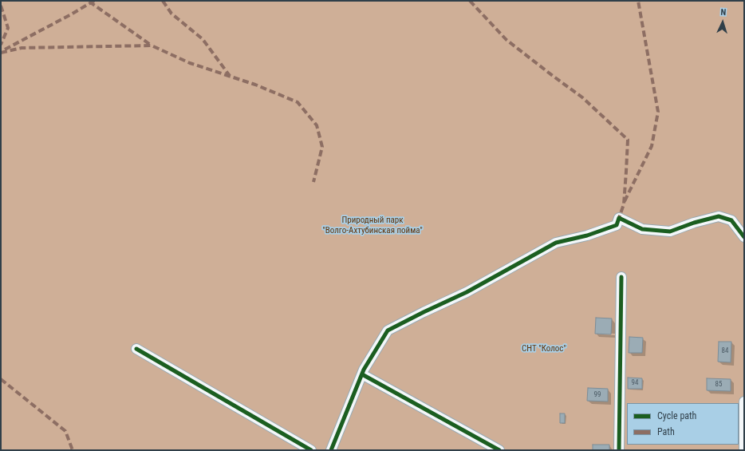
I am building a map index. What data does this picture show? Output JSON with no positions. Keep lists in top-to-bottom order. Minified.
{"parks":["Природный парк \"Волго-Ахтубинская пойма\"","СНТ \"Колос\""],"house_numbers":["84","94","85","99"],"legend":["Cycle path","Path"],"north":"top"}
